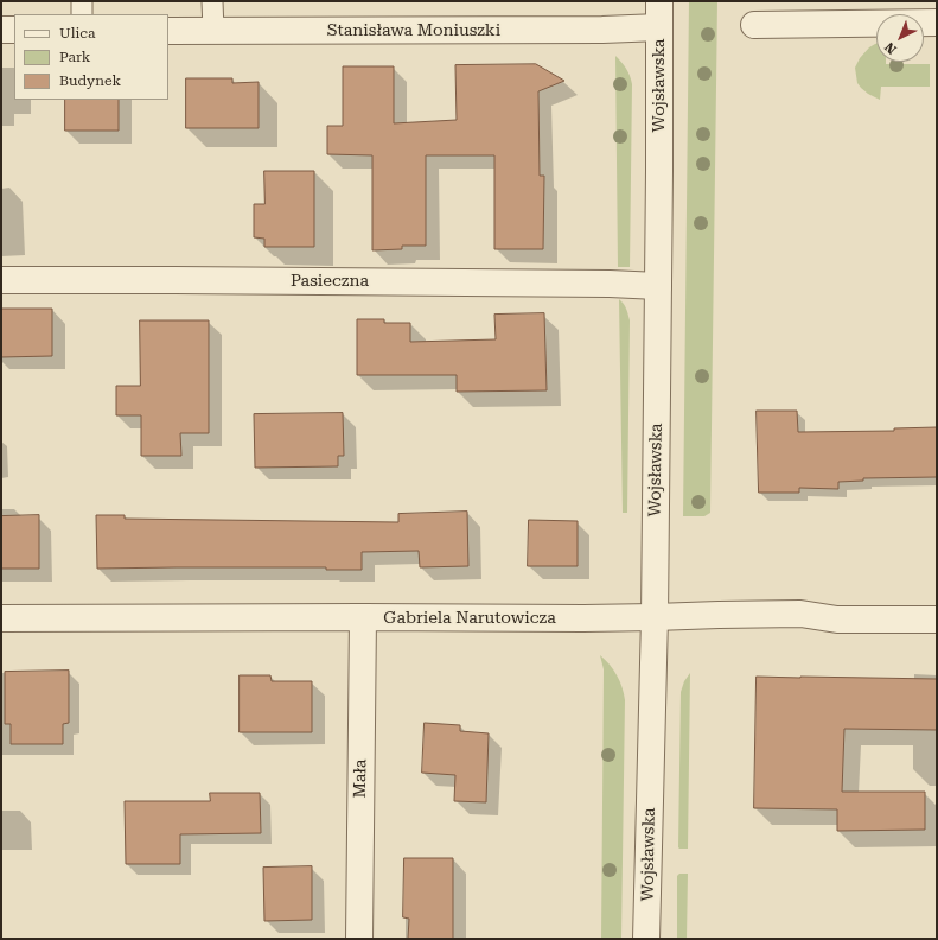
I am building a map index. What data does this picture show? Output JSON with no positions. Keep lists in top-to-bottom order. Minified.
{"streets":{"street":["Stanisława Moniuszki","Wojsławska","Pasieczna","Gabriela Narutowicza","Mała"]},"crossings":[["Stanisława Moniuszki","Wojsławska"],["Wojsławska","Pasieczna"],["Wojsławska","Gabriela Narutowicza"],["Gabriela Narutowicza","Mała"]],"legend":["Ulica","Park","Budynek"],"north":"bottom left"}
